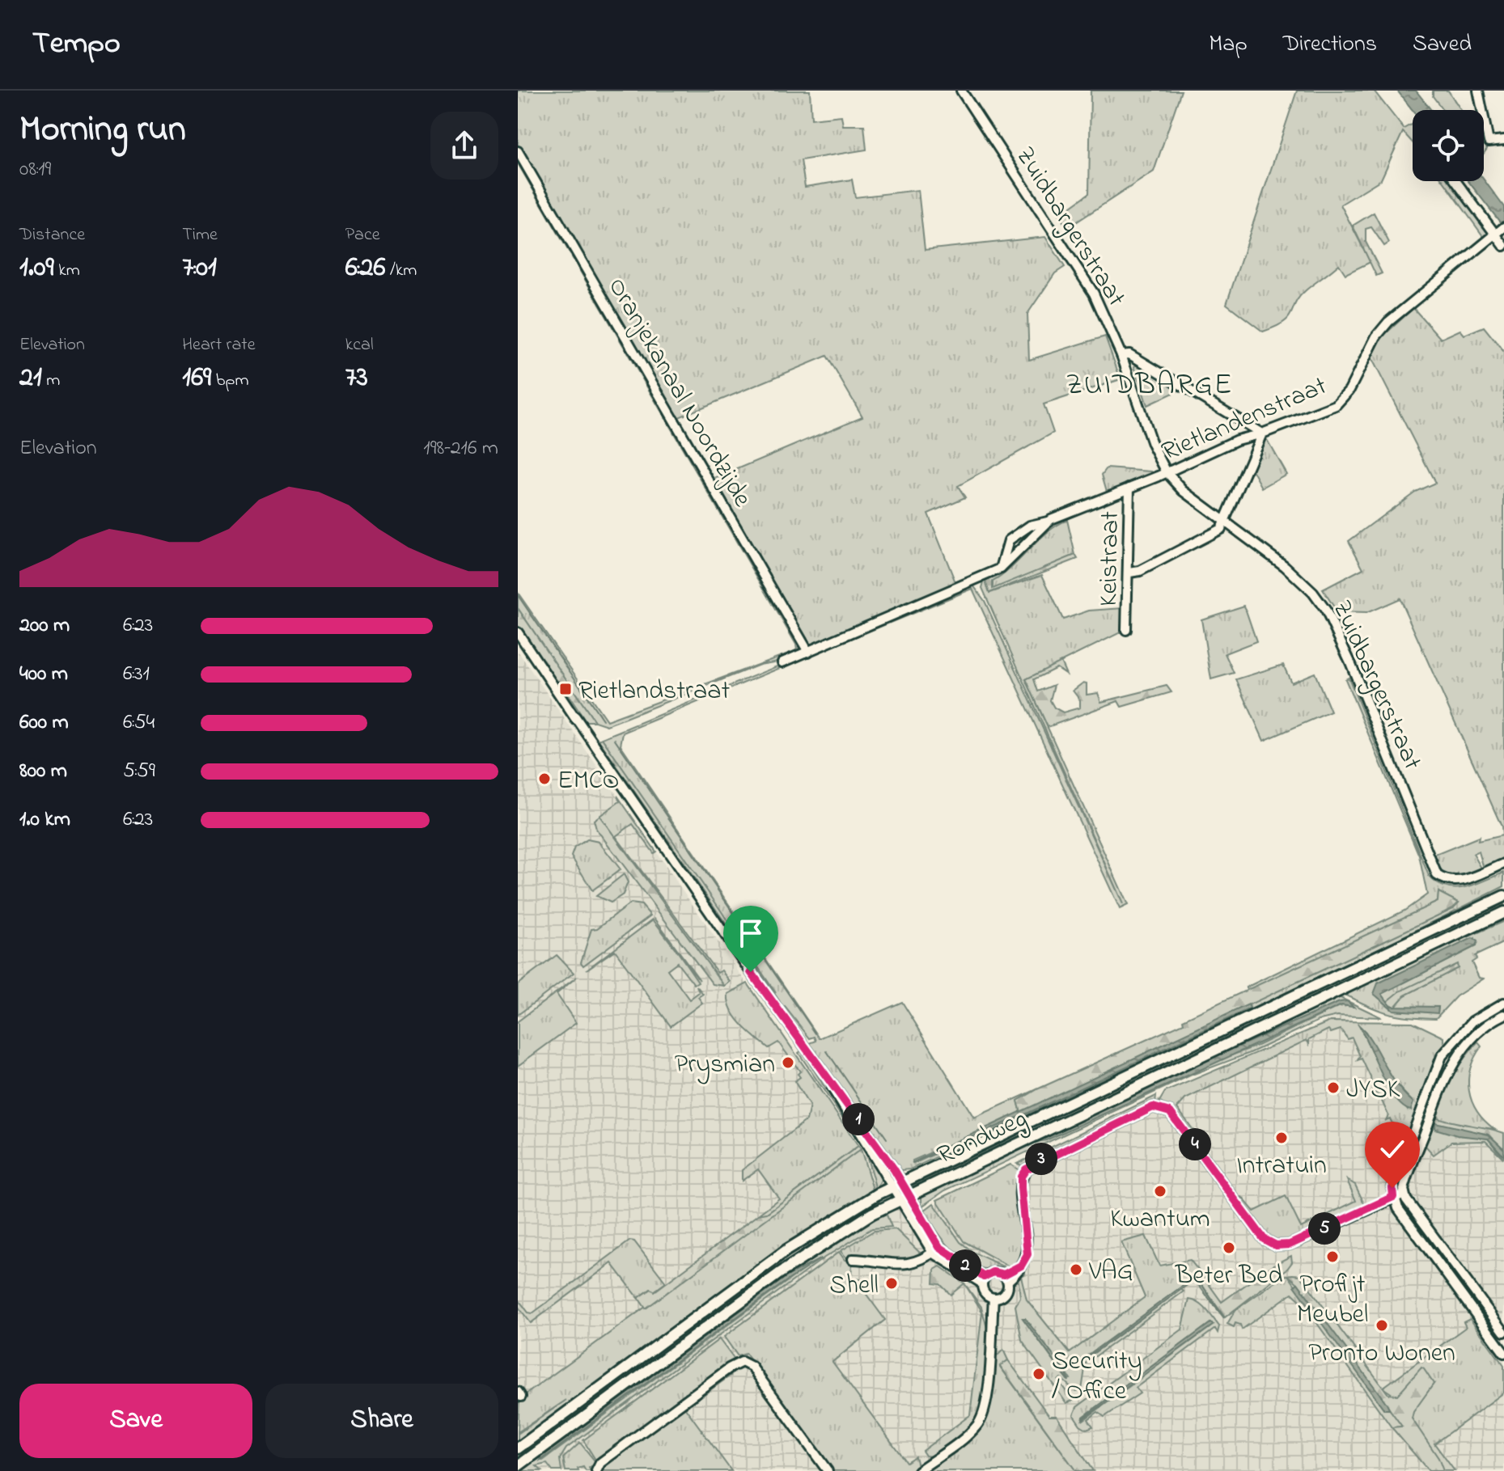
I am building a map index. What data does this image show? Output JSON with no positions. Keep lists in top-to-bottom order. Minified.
{"streets":{"main road":["Rondweg"],"street":["Zuidbargerstraat","Oranjekanaal Noordzijde","Rietlandenstraat","Keistraat"]},"crossings":[["Zuidbargerstraat","Rietlandenstraat"],["Oranjekanaal Noordzijde","Rietlandenstraat"],["Rietlandenstraat","Keistraat"]],"districts":["ZUIDBARGE"],"places":{"transit":["Rietlandstraat"],"other":["EMCO","Prysmian","JYSK","Intratuin","Kwantum","Beter Bed","Profijt Meubel","VAG","Shell","Pronto Wonen","Security / Office"]},"page":{"header":"Tempo","nav":["Map","Directions","Saved"],"heading":["Morning run","08:19"],"stats":[["Distance","1.09 km"],["Time","7:01"],["Pace","6:26 /km"],["Elevation","21 m"],["Heart rate","169 bpm"],["kcal","73"]],"chart":["Elevation","198–216 m"],"list":[{"name":"200 m","note":"6:23"},{"name":"400 m","note":"6:31"},{"name":"600 m","note":"6:54"},{"name":"800 m","note":"5:59"},{"name":"1.0 km","note":"6:23"}],"pins":["1","4","3","5","2"],"buttons":["Save","Share"]}}
